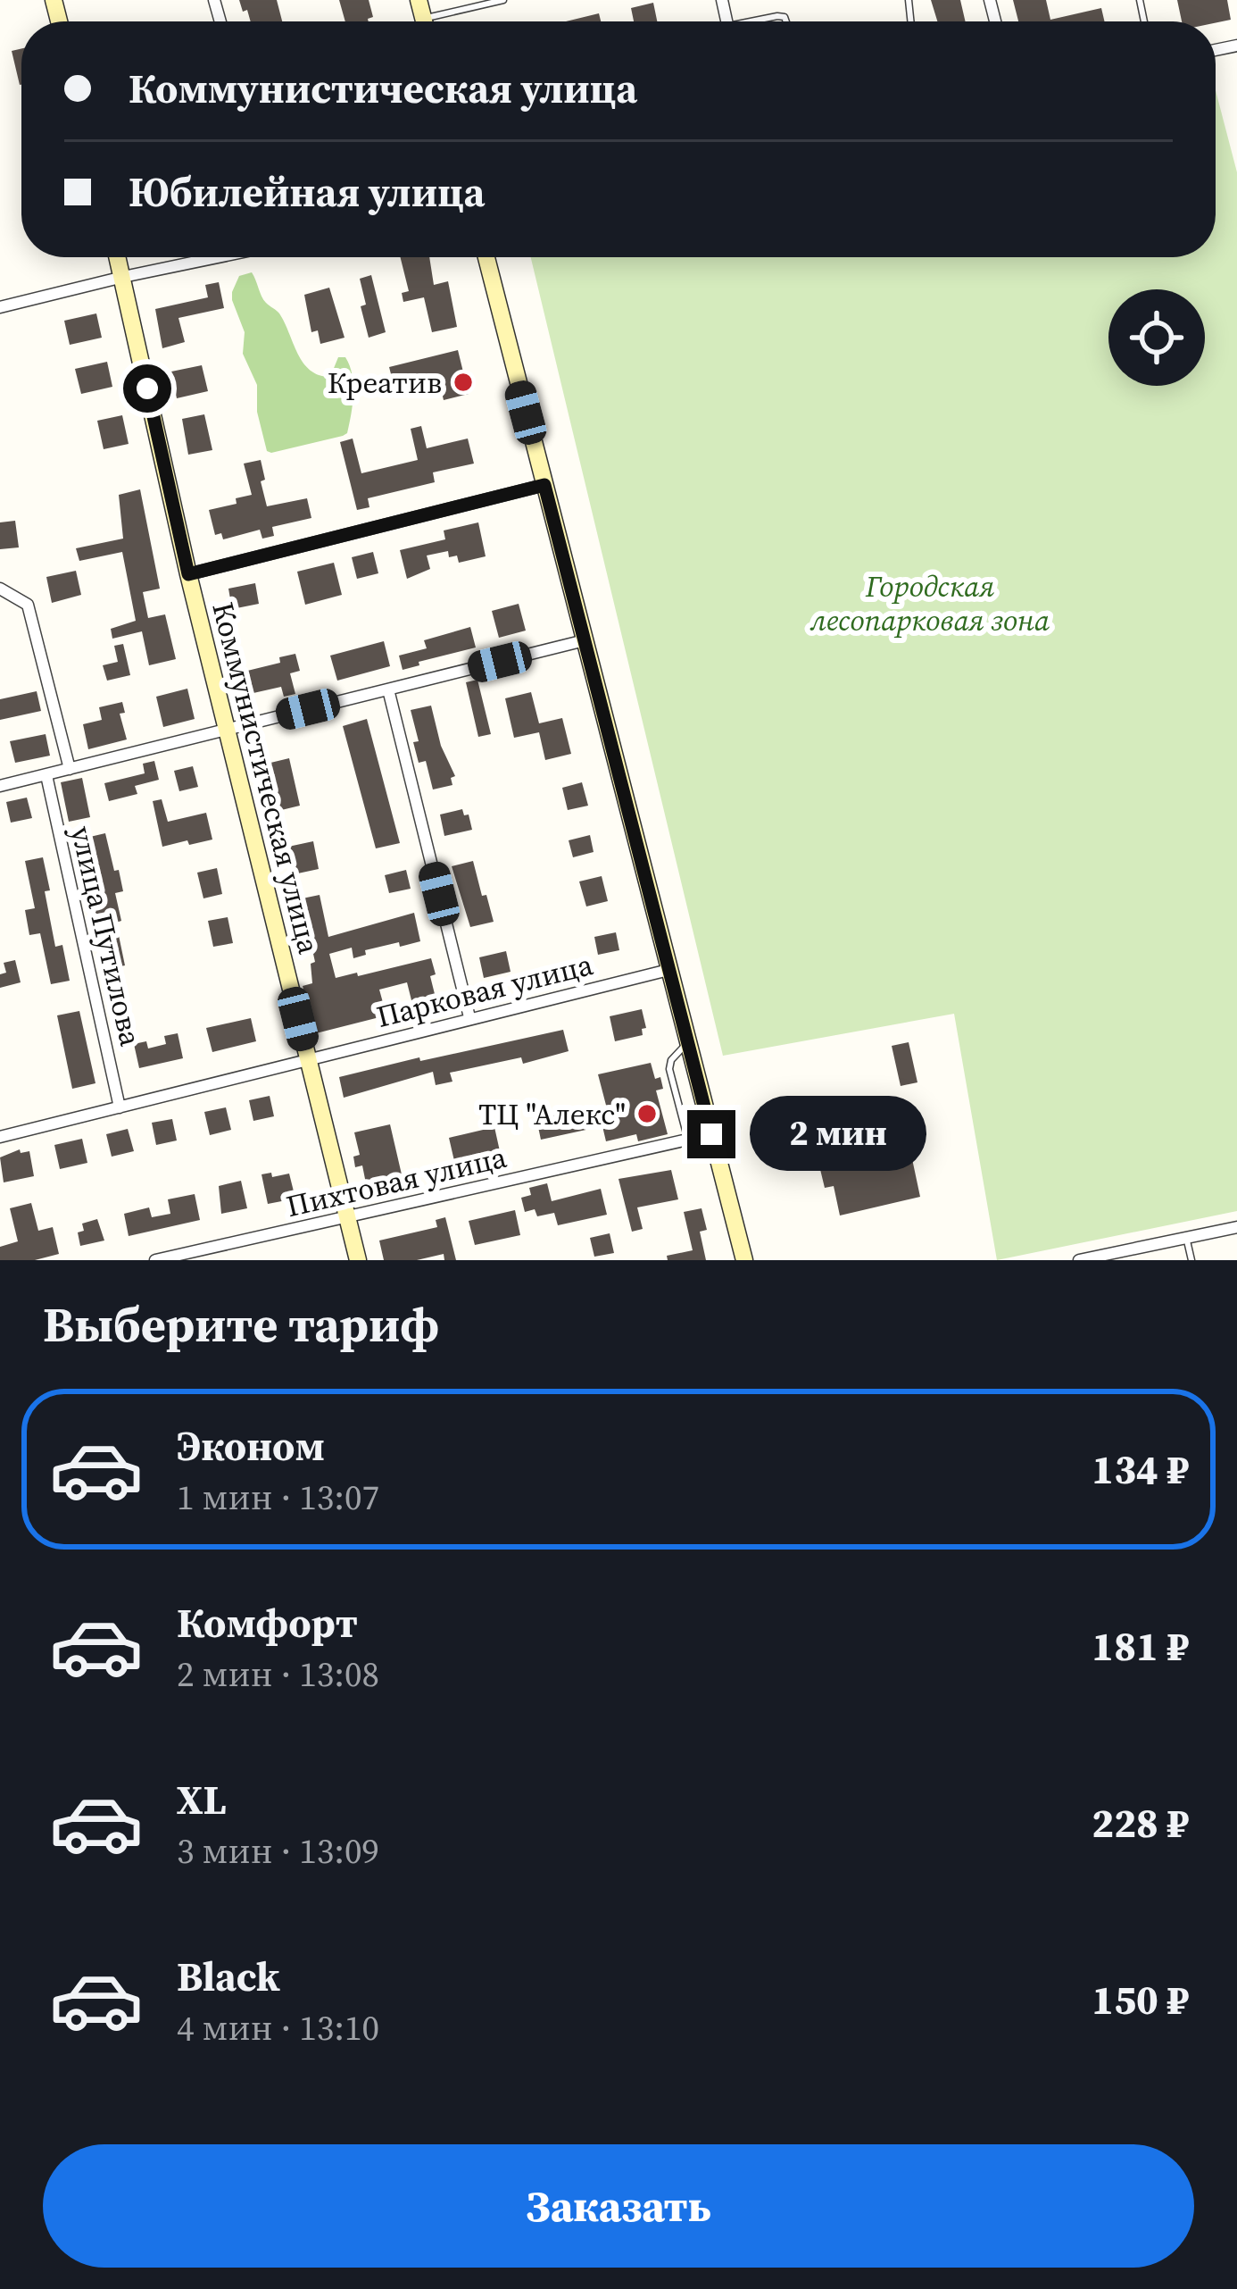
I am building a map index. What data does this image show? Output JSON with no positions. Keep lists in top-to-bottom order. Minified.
{"streets":{"street":["Коммунистическая улица","улица Путилова","Парковая улица","Пихтовая улица"]},"crossings":[["Коммунистическая улица","Парковая улица"],["Коммунистическая улица","Пихтовая улица"],["улица Путилова","Парковая улица"]],"parks":["Городская лесопарковая зона"],"places":["Креатив","ТЦ \"Алекс\""],"page":{"banner":["Коммунистическая улица","Юбилейная улица"],"bubble":"2 мин","heading":"Выберите тариф","list":[{"name":"Эконом","note":"1 мин · 13:07","value":"134 ₽"},{"name":"Комфорт","note":"2 мин · 13:08","value":"181 ₽"},{"name":"XL","note":"3 мин · 13:09","value":"228 ₽"},{"name":"Black","note":"4 мин · 13:10","value":"150 ₽"}],"buttons":"Заказать"}}
